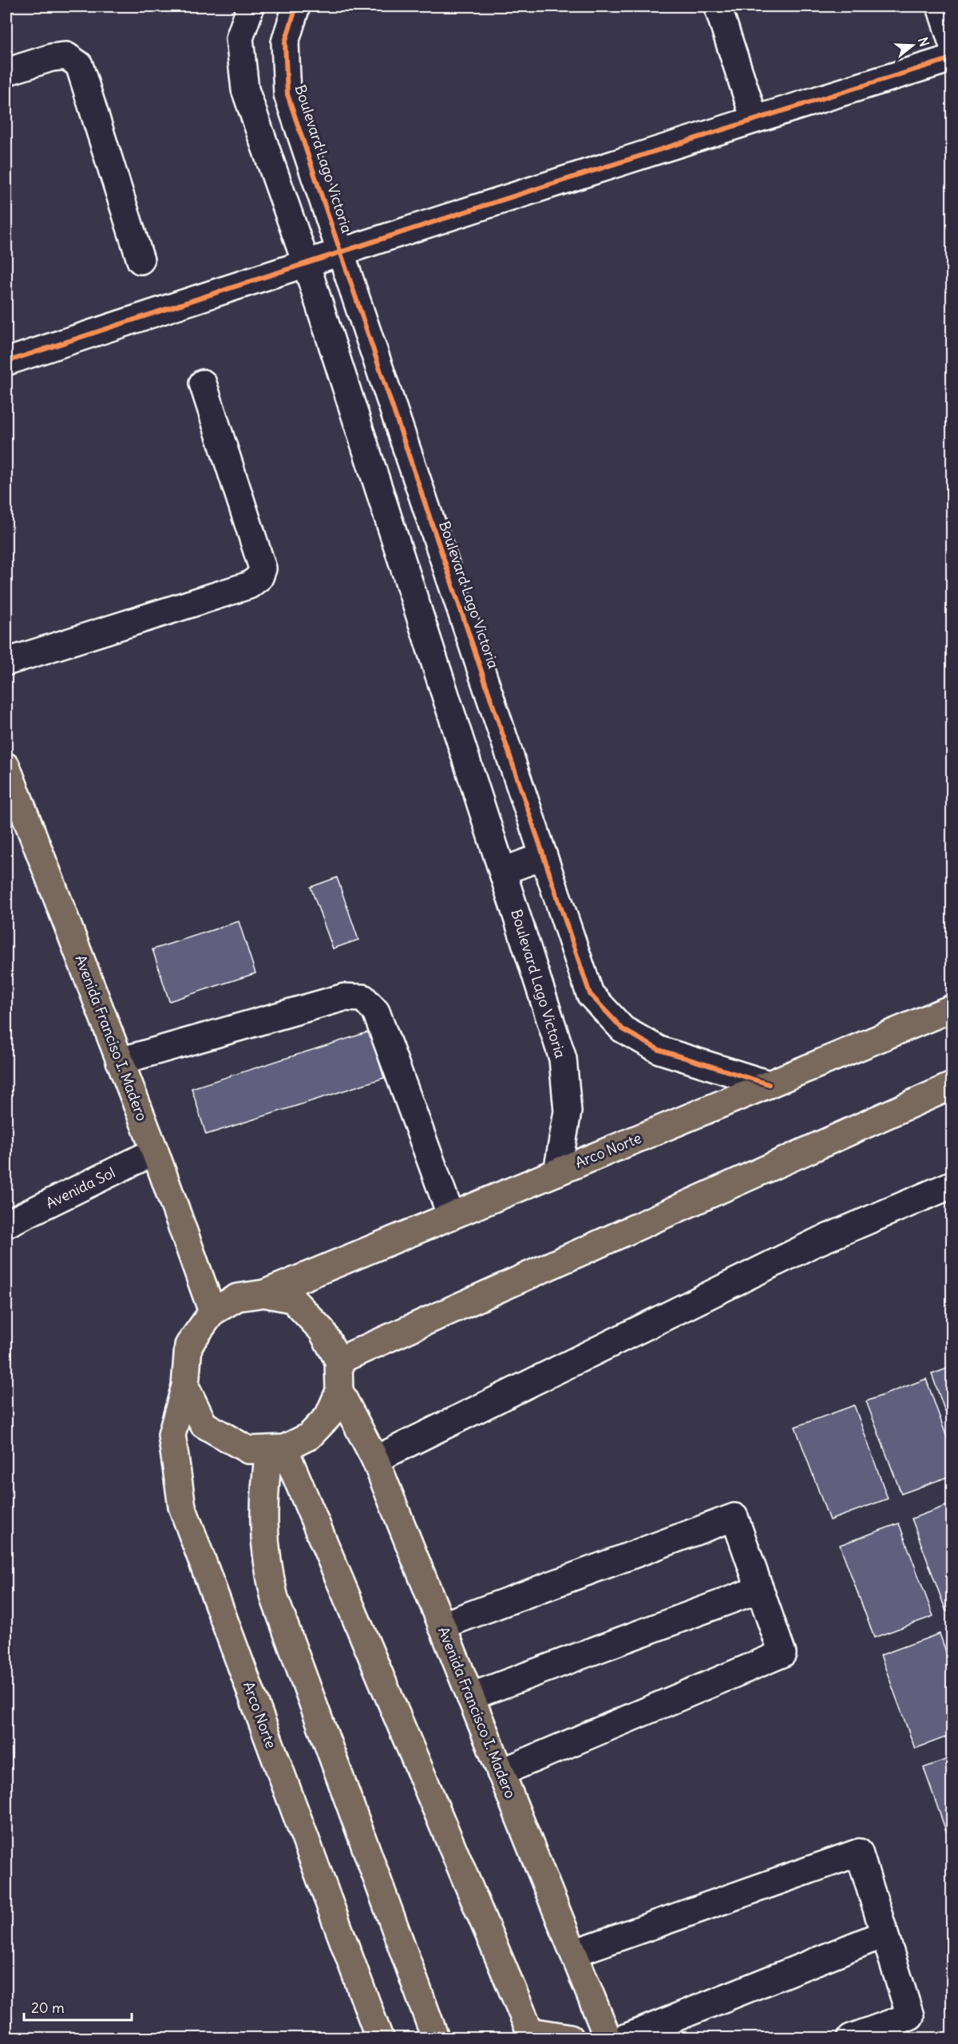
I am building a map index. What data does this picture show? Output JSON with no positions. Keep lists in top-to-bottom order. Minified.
{"streets":{"main road":["Avenida Franciso I. Madero","Arco Norte","Avenida Francisco I. Madero"],"street":["Boulevard Lago Victoria","Avenida Sol"]},"crossings":[["Boulevard Lago Victoria","Arco Norte"],["Avenida Franciso I. Madero","Arco Norte"],["Avenida Franciso I. Madero","Avenida Sol"],["Avenida Franciso I. Madero","Avenida Francisco I. Madero"],["Arco Norte","Avenida Francisco I. Madero"]],"scale_bar":"20 m","north":"right"}
